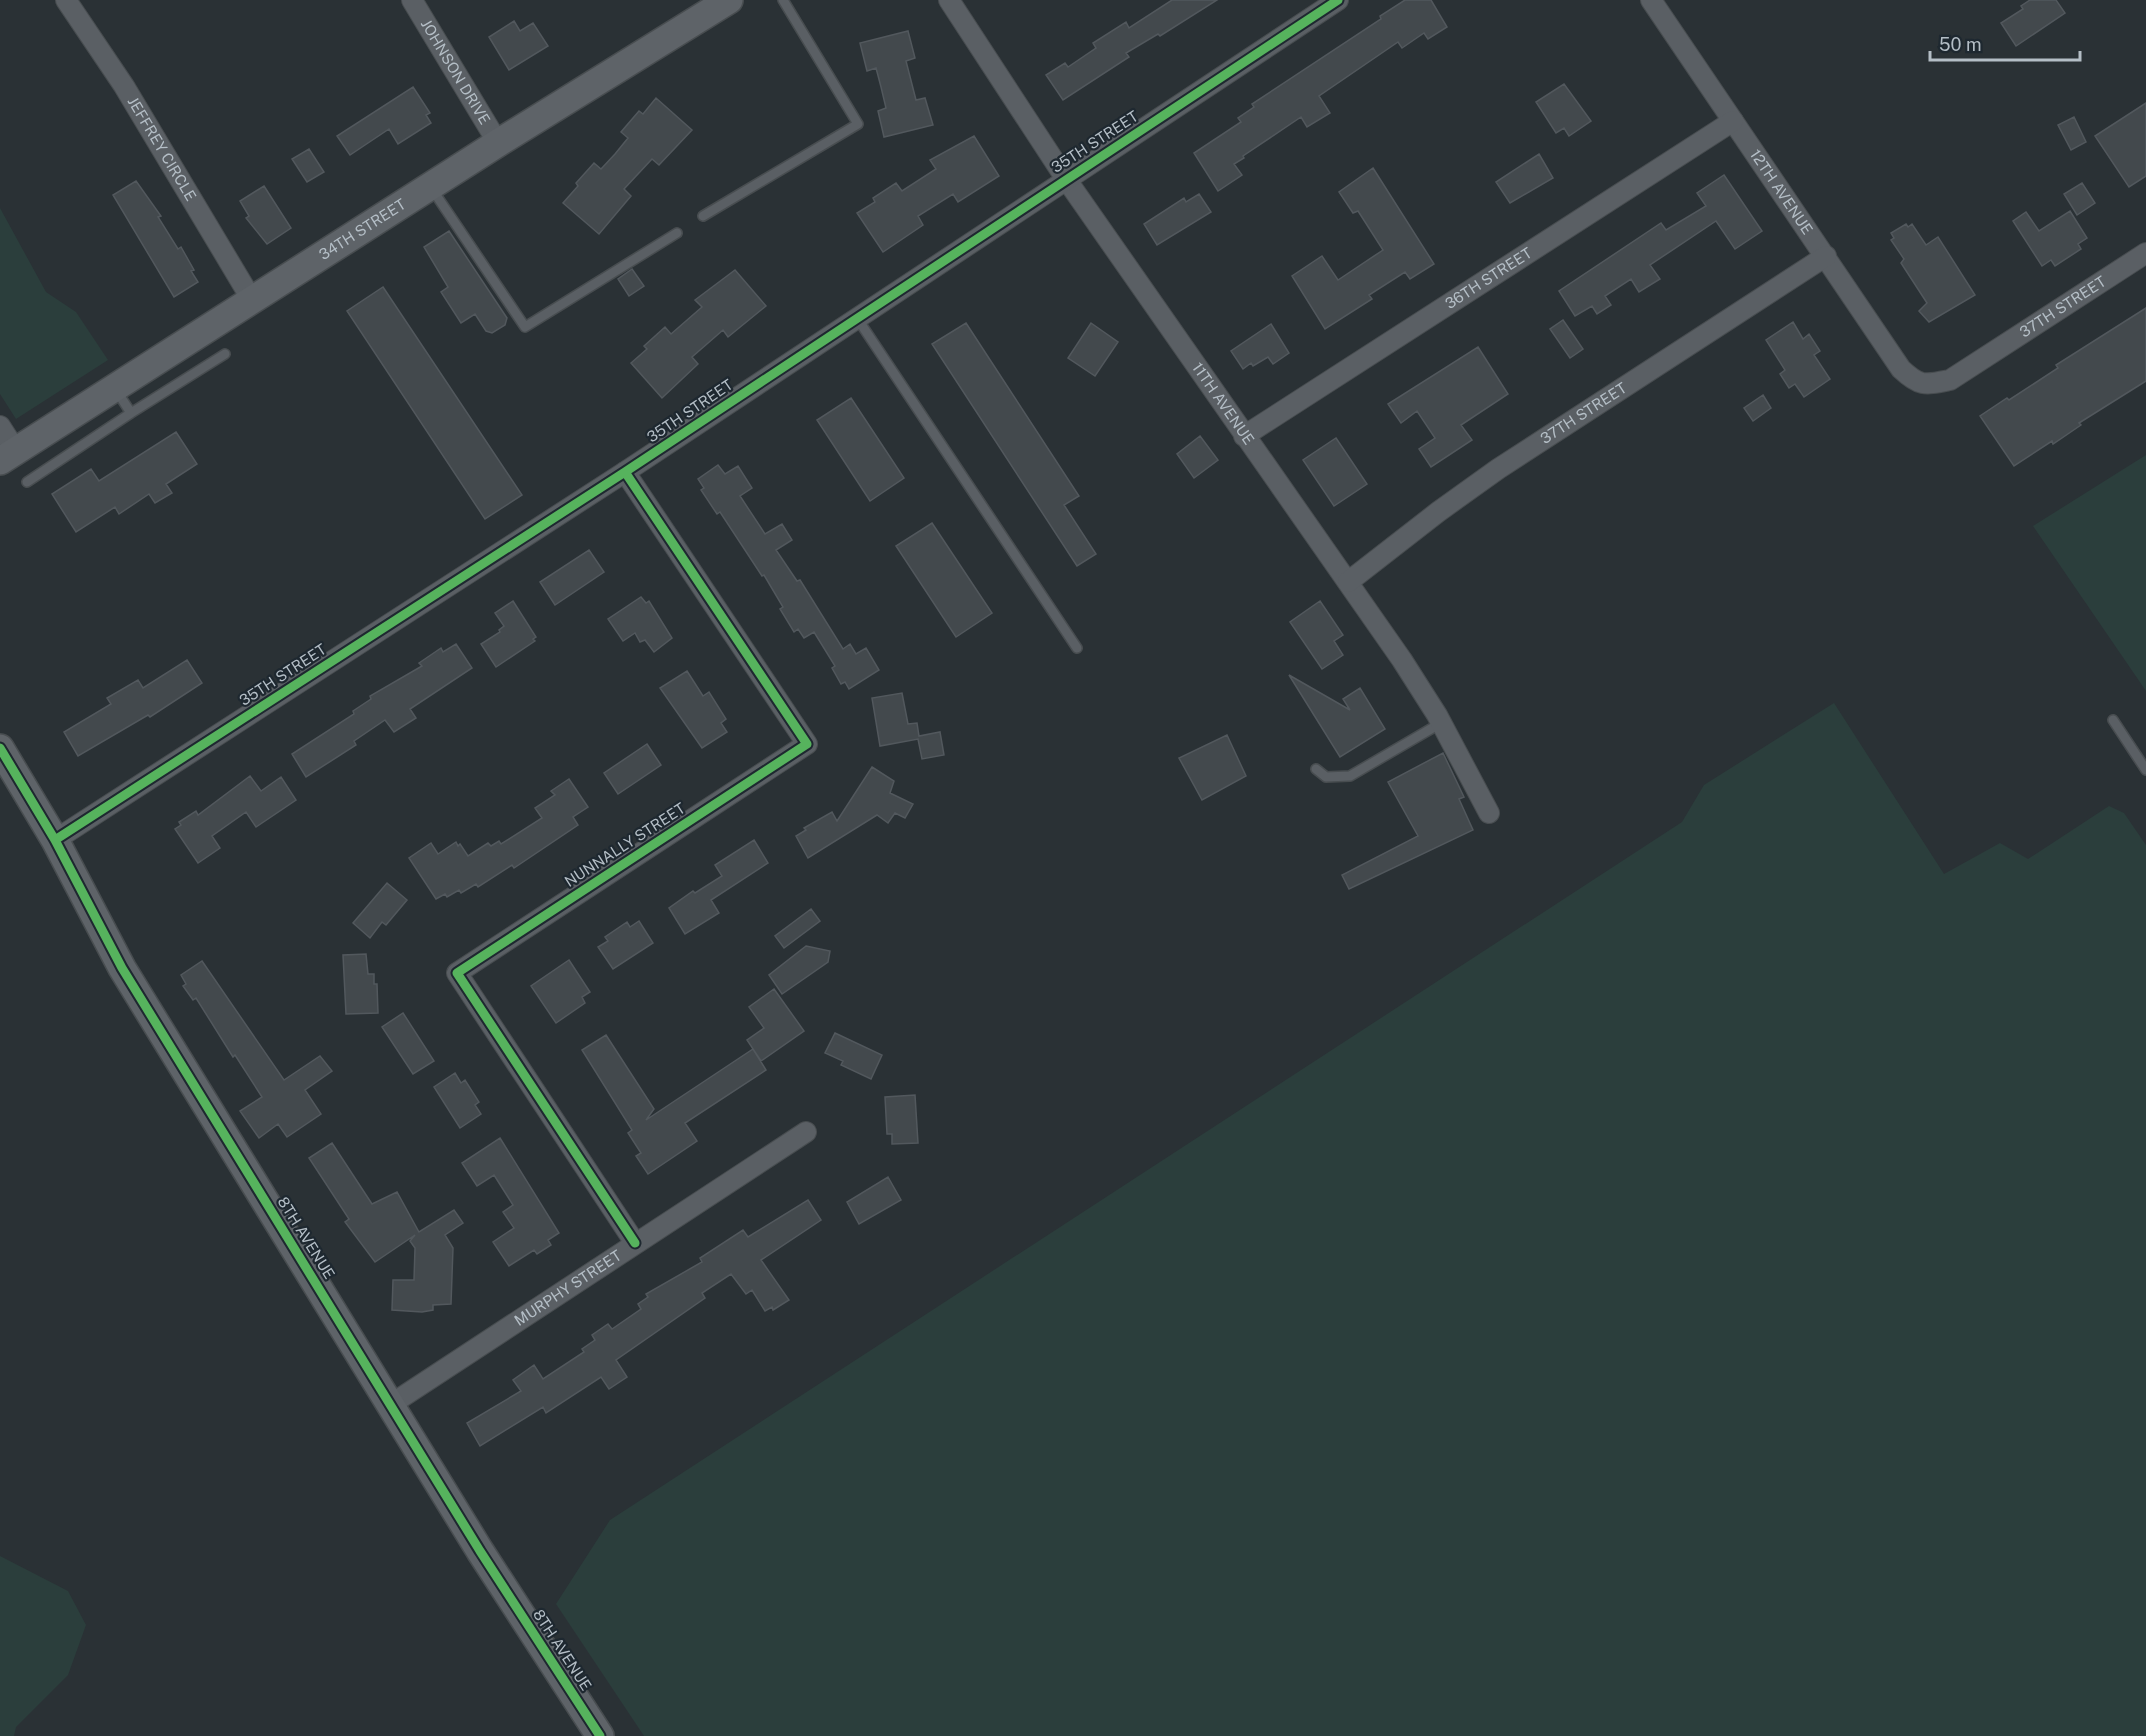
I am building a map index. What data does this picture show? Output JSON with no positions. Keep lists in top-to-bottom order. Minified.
{"streets":{"street":["JOHNSON DRIVE","35TH STREET","JEFFREY CIRCLE","12TH AVENUE","34TH STREET","36TH STREET","37TH STREET","11TH AVENUE","NUNNALLY STREET","8TH AVENUE","MURPHY STREET"]},"crossings":[["JOHNSON DRIVE","34TH STREET"],["35TH STREET","11TH AVENUE"],["35TH STREET","NUNNALLY STREET"],["35TH STREET","8TH AVENUE"],["JEFFREY CIRCLE","34TH STREET"],["12TH AVENUE","36TH STREET"],["12TH AVENUE","37TH STREET"],["36TH STREET","11TH AVENUE"],["37TH STREET","11TH AVENUE"],["NUNNALLY STREET","MURPHY STREET"],["8TH AVENUE","MURPHY STREET"]],"scale_bar":"50 m"}
